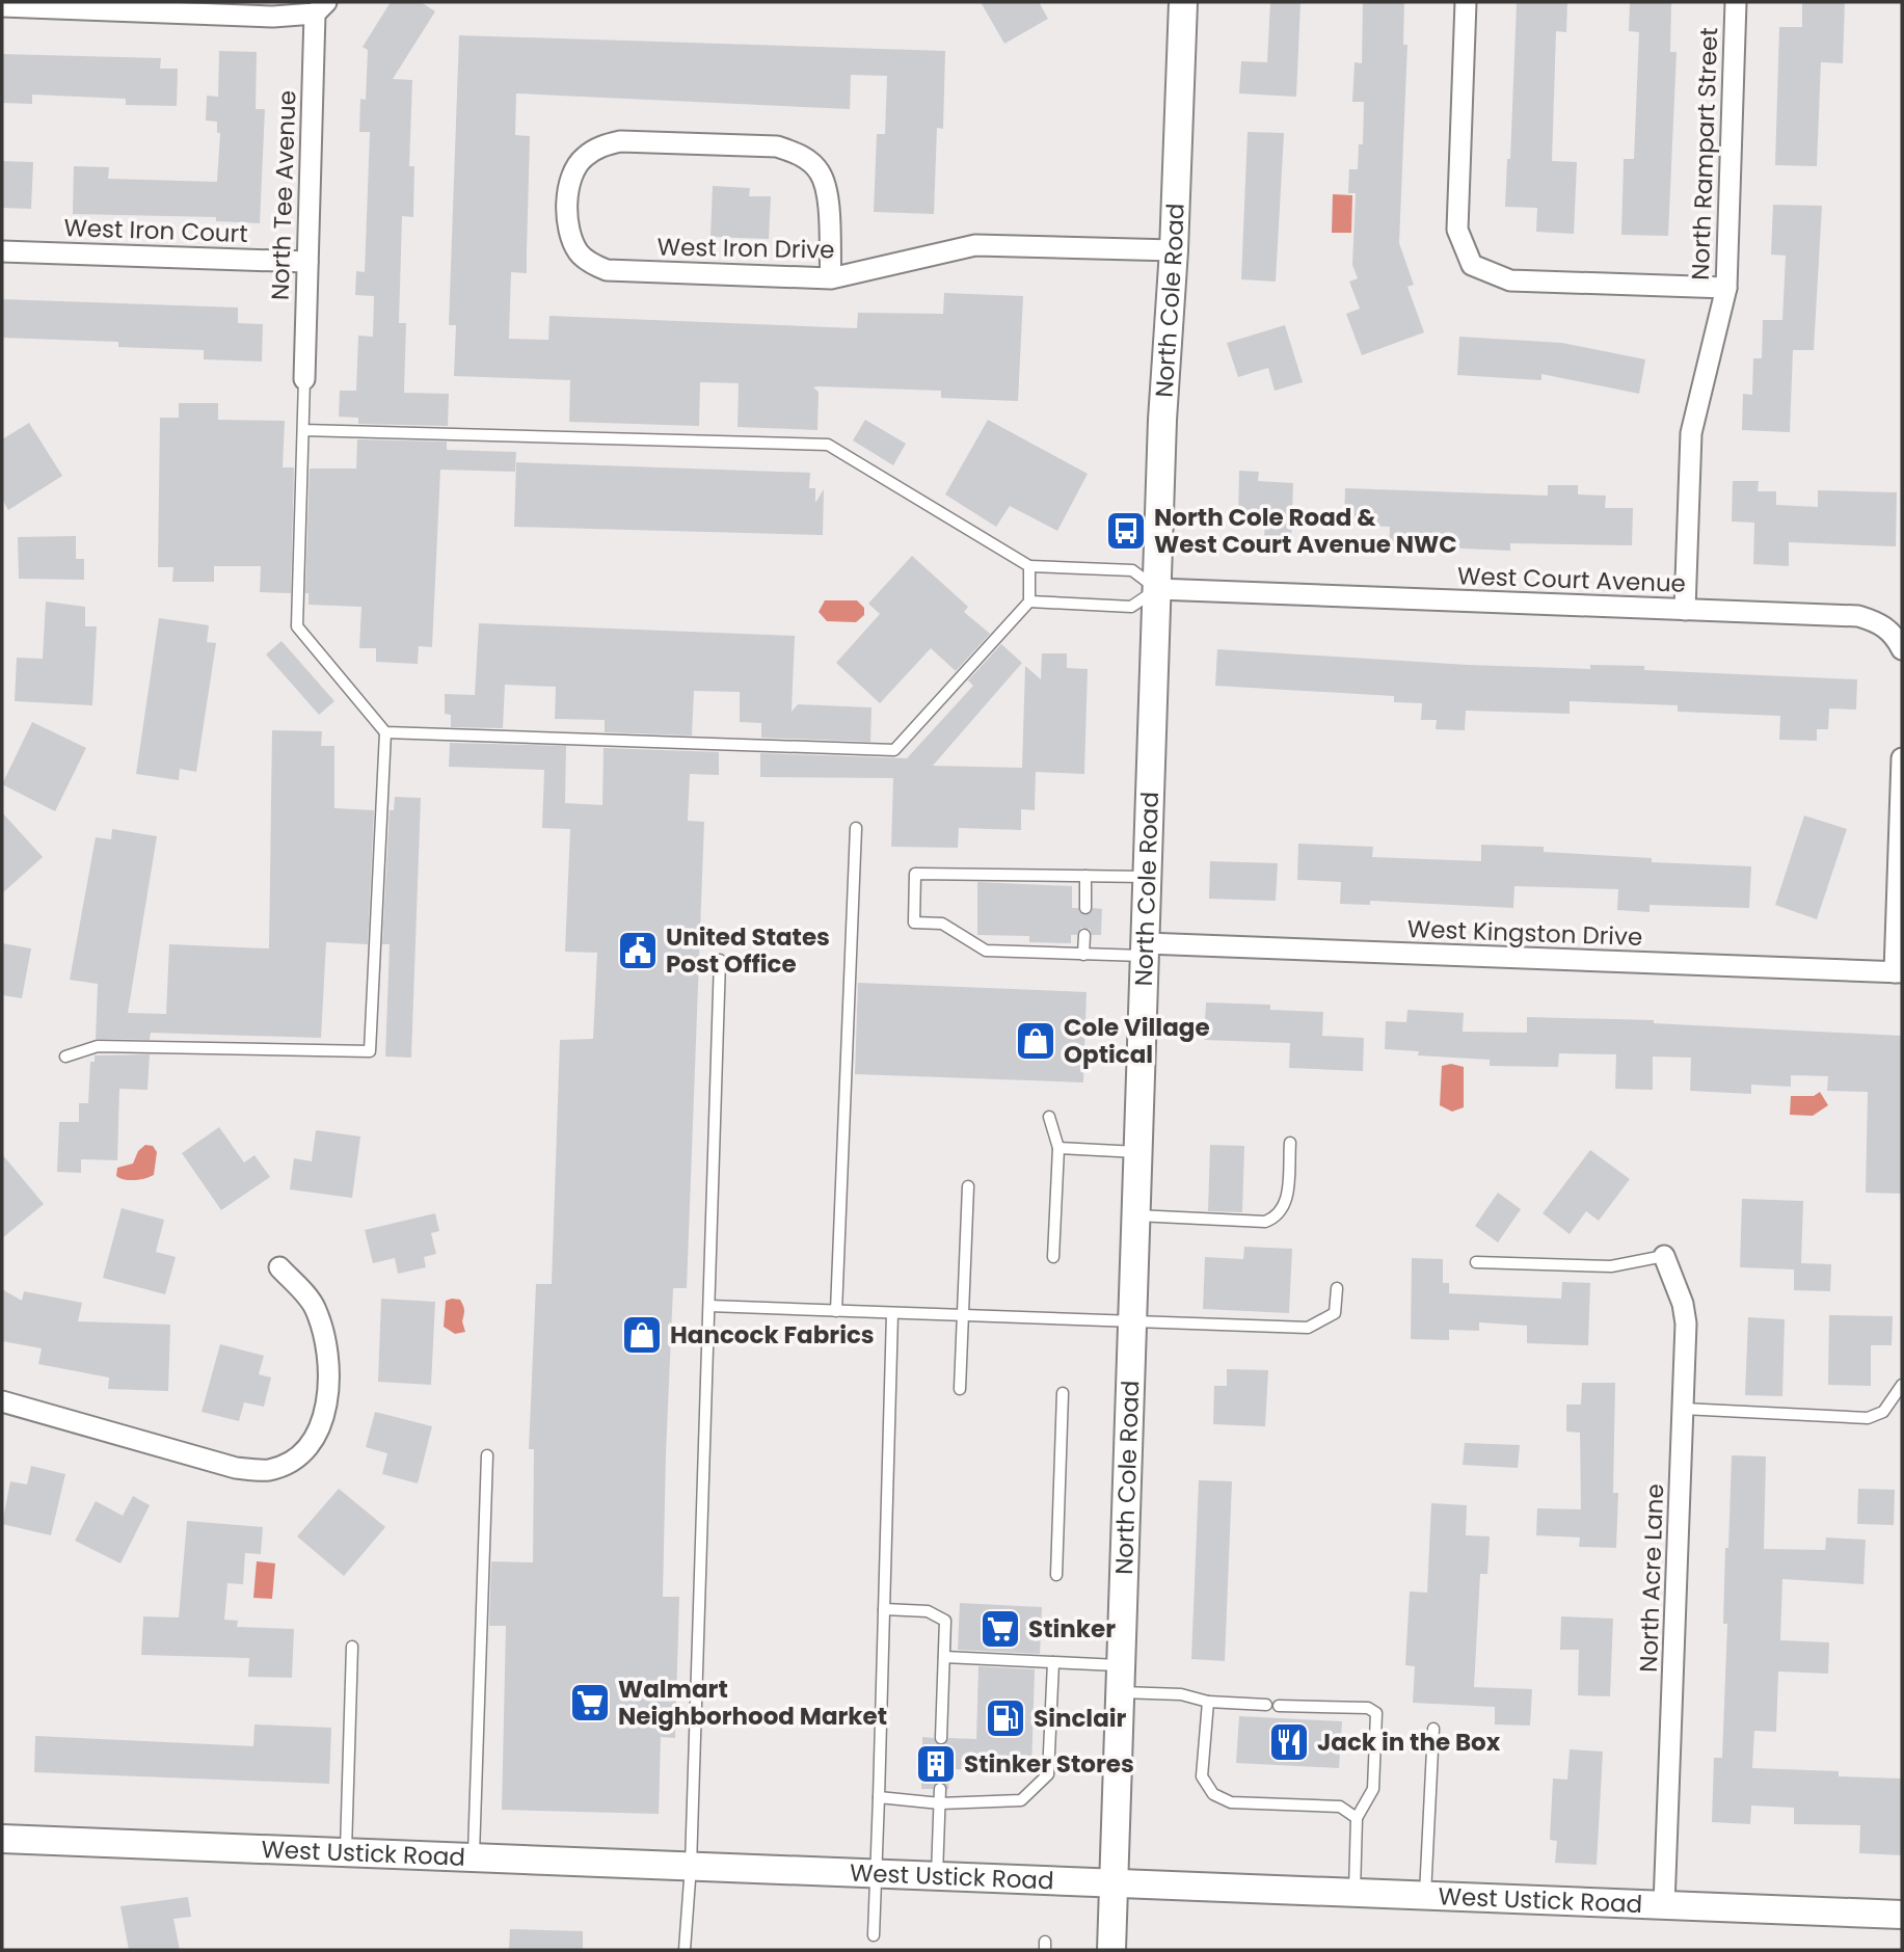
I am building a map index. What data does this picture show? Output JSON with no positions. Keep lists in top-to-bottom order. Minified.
{"streets":{"main road":["North Cole Road","West Ustick Road"],"street":["North Rampart Street","North Tee Avenue","West Iron Court","West Iron Drive","West Court Avenue","West Kingston Drive","North Acre Lane"]},"crossings":[["North Rampart Street","West Court Avenue"],["North Tee Avenue","West Iron Court"],["West Iron Drive","North Cole Road"],["North Cole Road","West Court Avenue"],["North Cole Road","West Kingston Drive"],["North Cole Road","West Ustick Road"],["North Acre Lane","West Ustick Road"]],"places":{"bus stop":["North Cole Road & West Court Avenue NWC"],"public building":["United States Post Office"],"shop":["Cole Village Optical","Hancock Fabrics"],"supermarket":["Stinker","Walmart Neighborhood Market"],"fuel station":["Sinclair"],"restaurant":["Jack in the Box"],"building":["Stinker Stores"]}}
